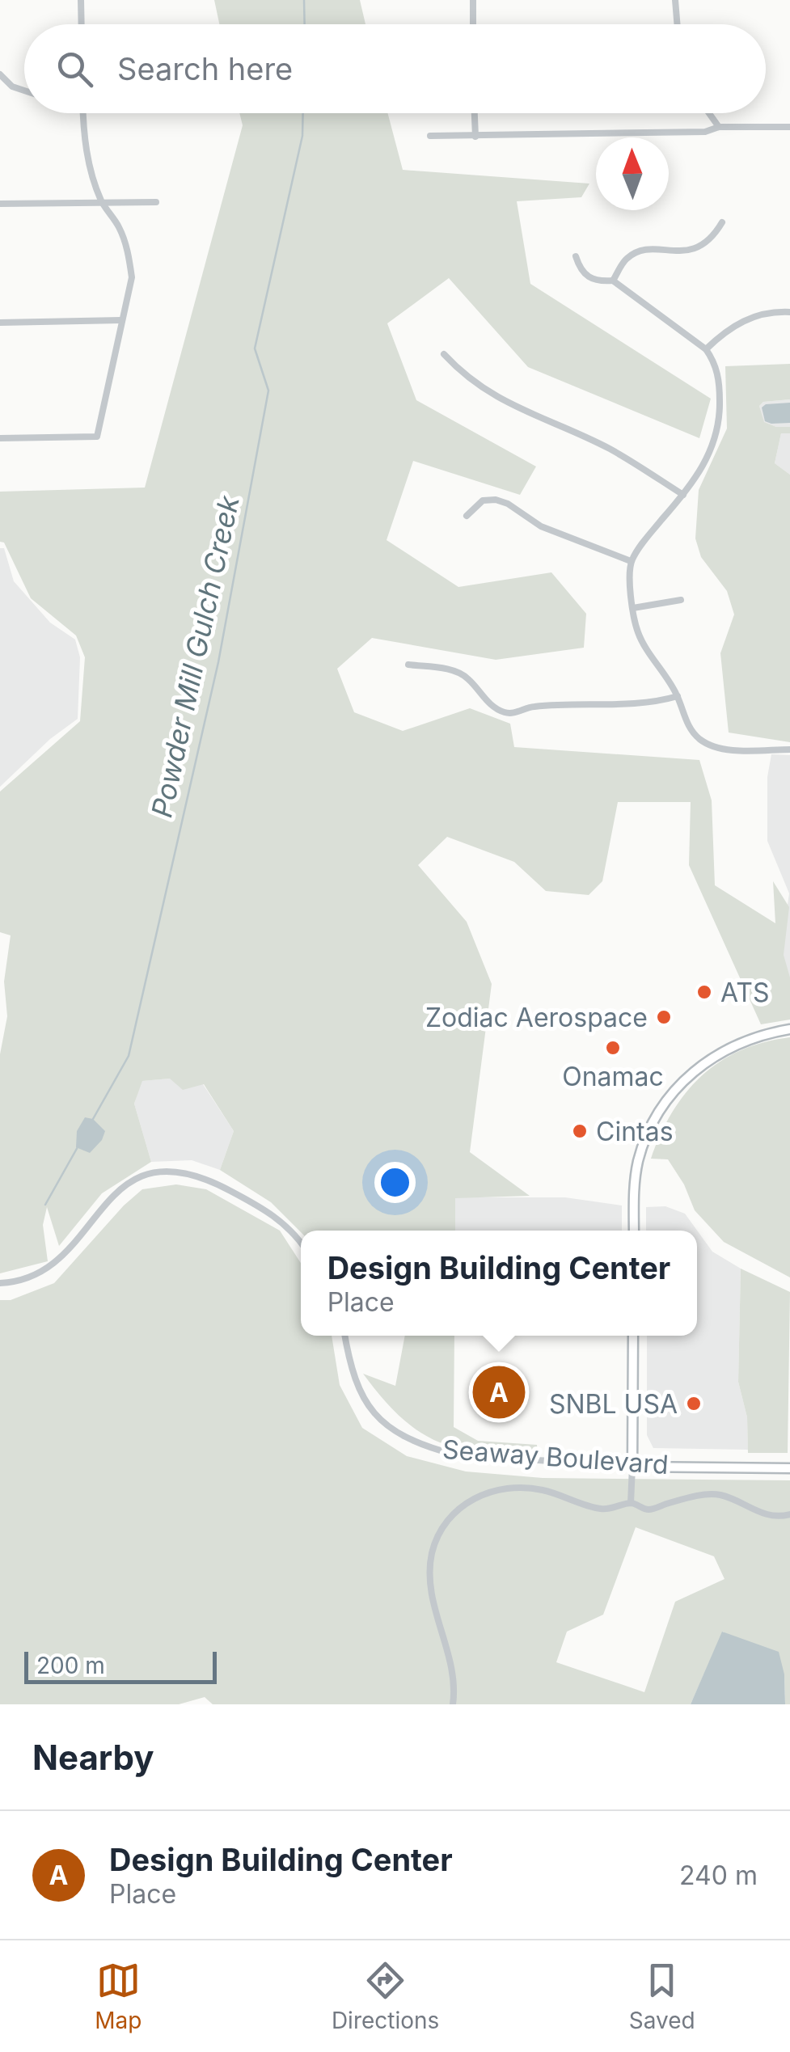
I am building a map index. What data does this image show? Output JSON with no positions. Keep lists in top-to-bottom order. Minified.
{"streets":{"street":["Seaway Boulevard"]},"water":["Powder Mill Gulch Creek"],"places":["ATS","Zodiac Aerospace","Onamac","Cintas","SNBL USA"],"scale_bar":"200 m","north":"top","page":{"search":"Search here","popup":["Design Building Center","Place"],"pins":"A","scale":"200 m","heading":"Nearby","list":[{"mark":"A","name":"Design Building Center","note":"Place","value":"240 m"}],"nav":["Map","Directions","Saved"]}}
